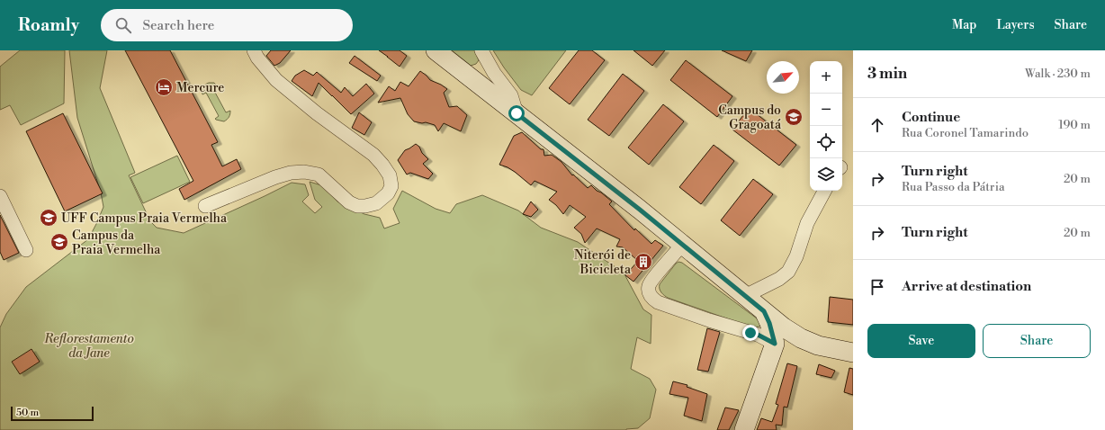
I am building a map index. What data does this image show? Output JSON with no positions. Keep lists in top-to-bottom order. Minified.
{"parks":["Reflorestamento da Jane"],"places":{"hotel":["Mercure"],"school or university":["Campus do Gragoatá","UFF Campus Praia Vermelha","Campus da Praia Vermelha"],"building":["Niterói de Bicicleta"]},"scale_bar":"50 m","north":"top right","page":{"header":"Roamly","search":"Search here","nav":["Map","Layers","Share"],"heading":["3 min","Walk · 230 m"],"map_buttons":["+","−"],"list":[["Continue","Rua Coronel Tamarindo","190 m"],["Turn right","Rua Passo da Pátria","20 m"],["Turn right","20 m"],"Arrive at destination"],"buttons":["Save","Share"],"scale":"50 m"}}
